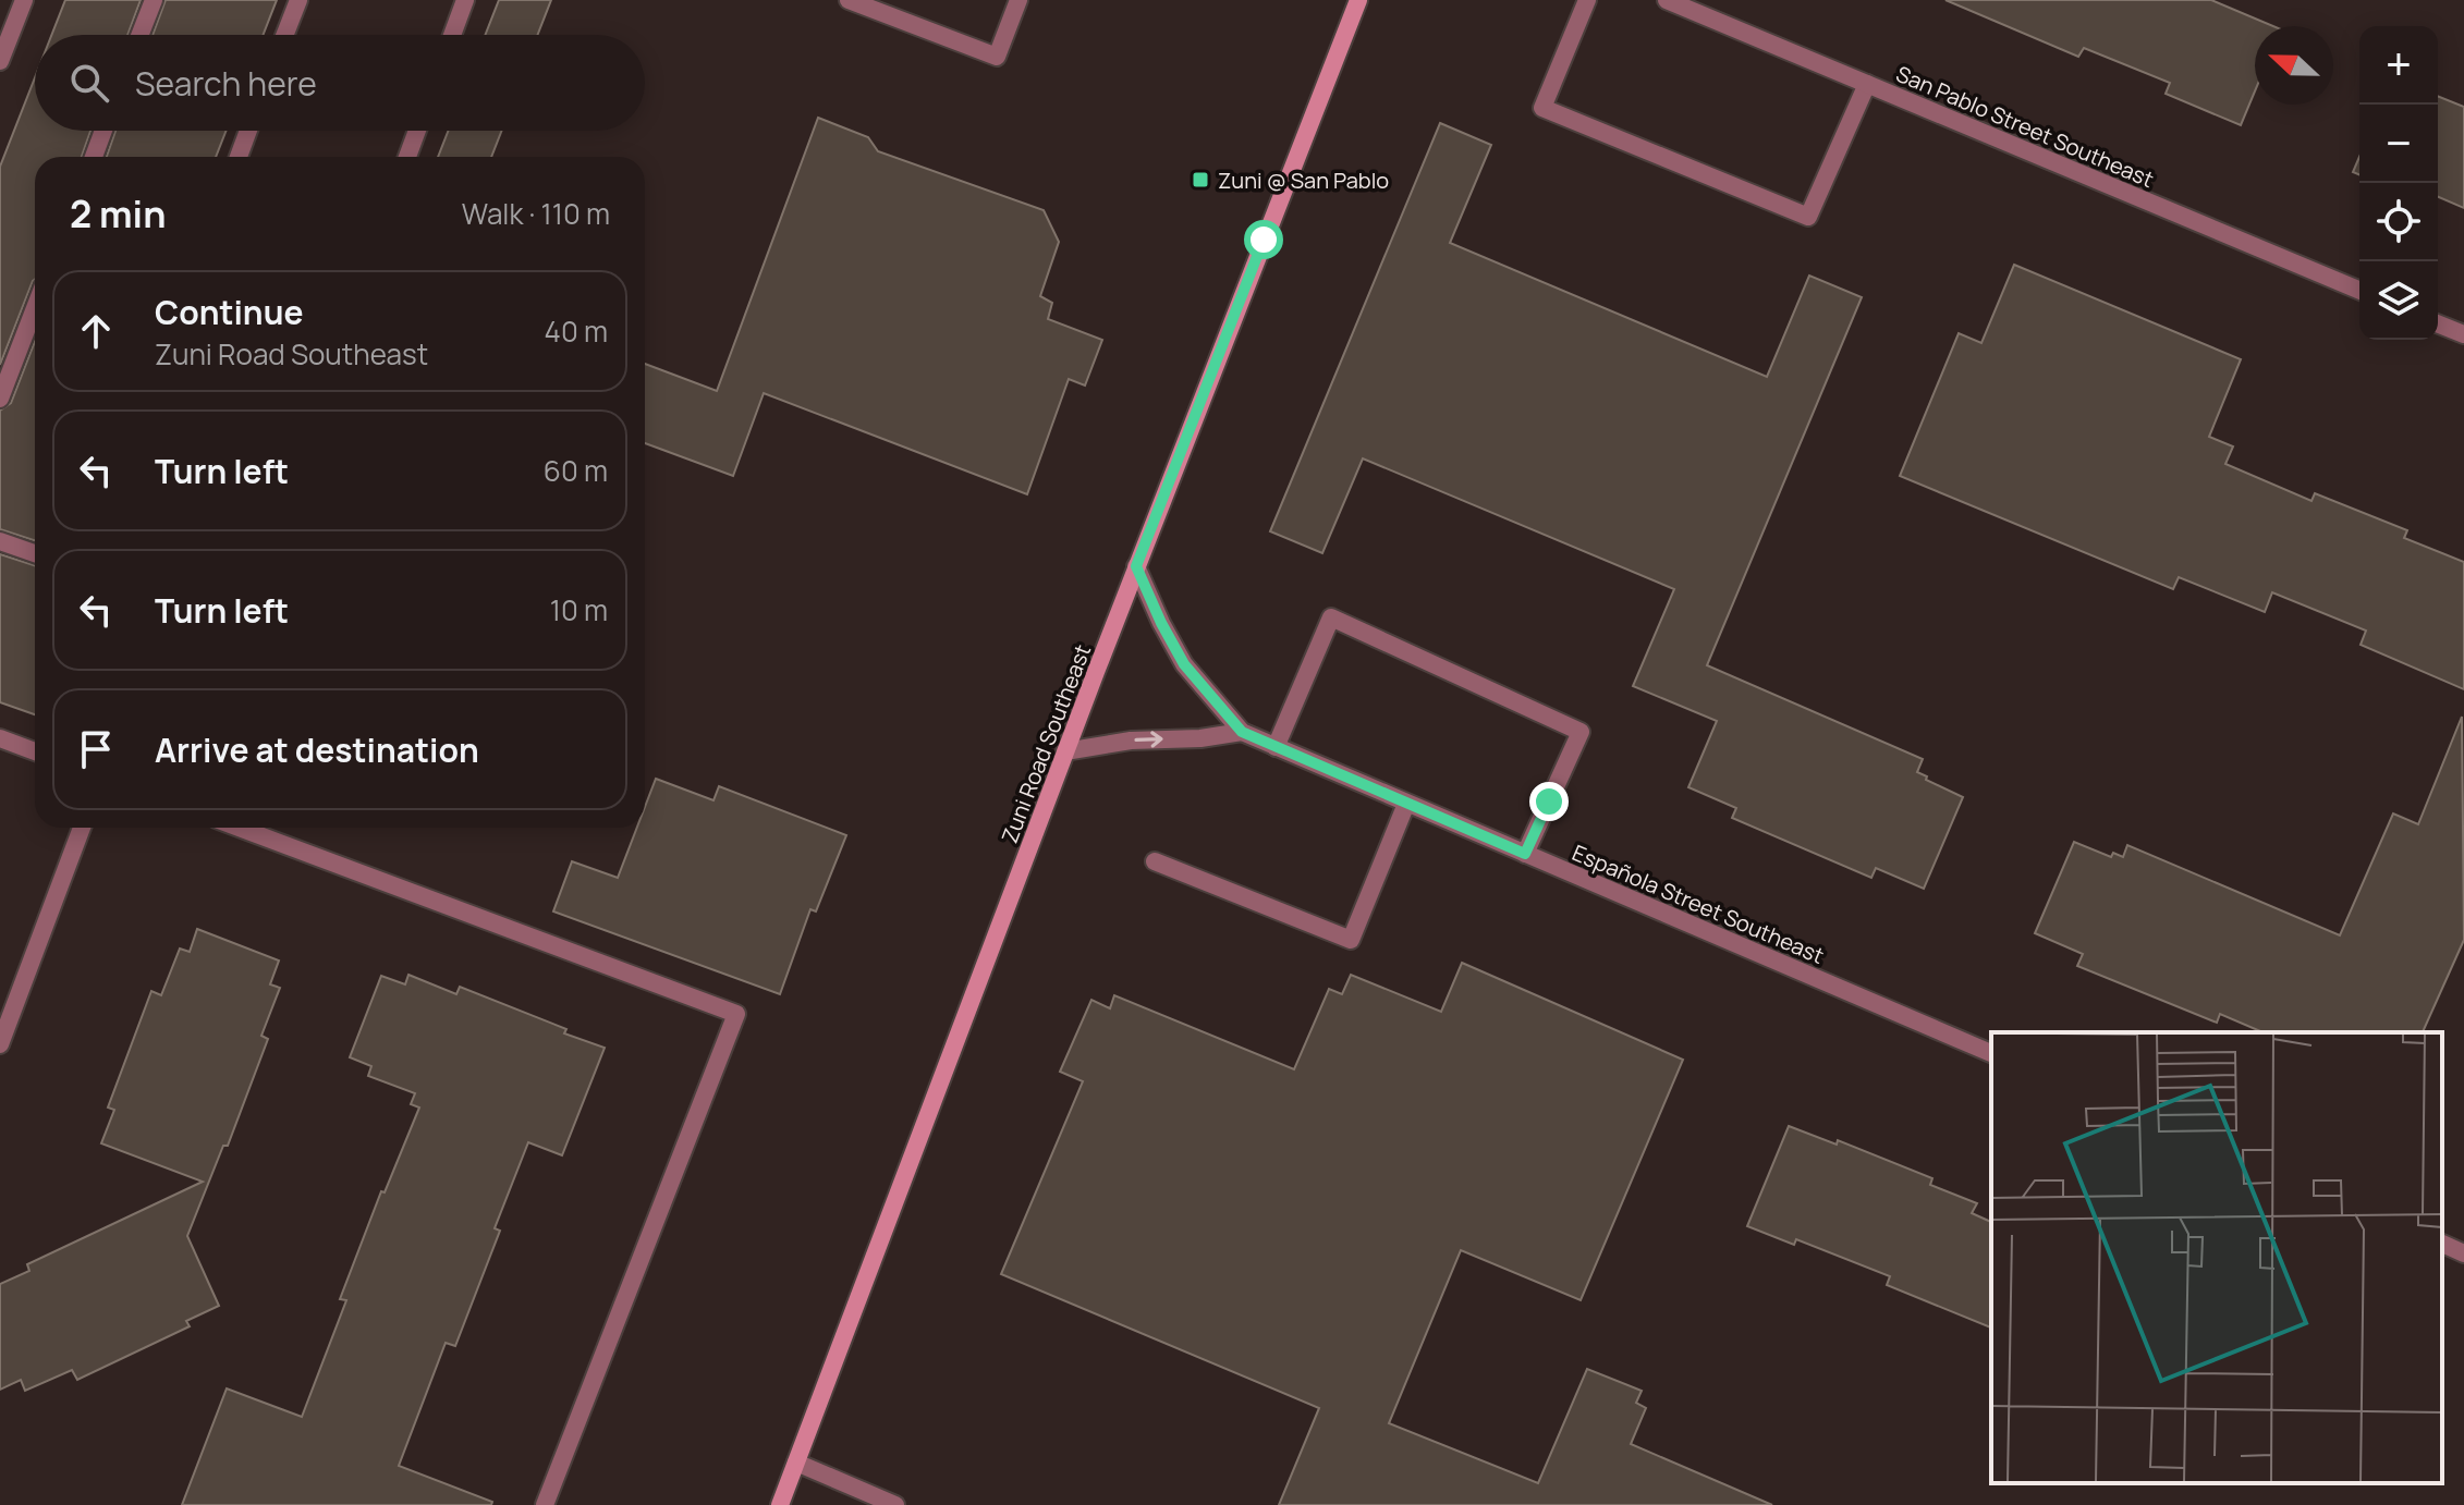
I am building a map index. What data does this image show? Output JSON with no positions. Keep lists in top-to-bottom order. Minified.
{"streets":{"street":["San Pablo Street Southeast","Zuni Road Southeast","Española Street Southeast"]},"crossings":[["Zuni Road Southeast","Española Street Southeast"]],"places":{"transit":["Zuni @ San Pablo"]},"north":"left","page":{"map_buttons":["+","−"],"search":"Search here","heading":["2 min","Walk · 110 m"],"list":[["Continue","Zuni Road Southeast","40 m"],["Turn left","60 m"],["Turn left","10 m"],"Arrive at destination"]}}
